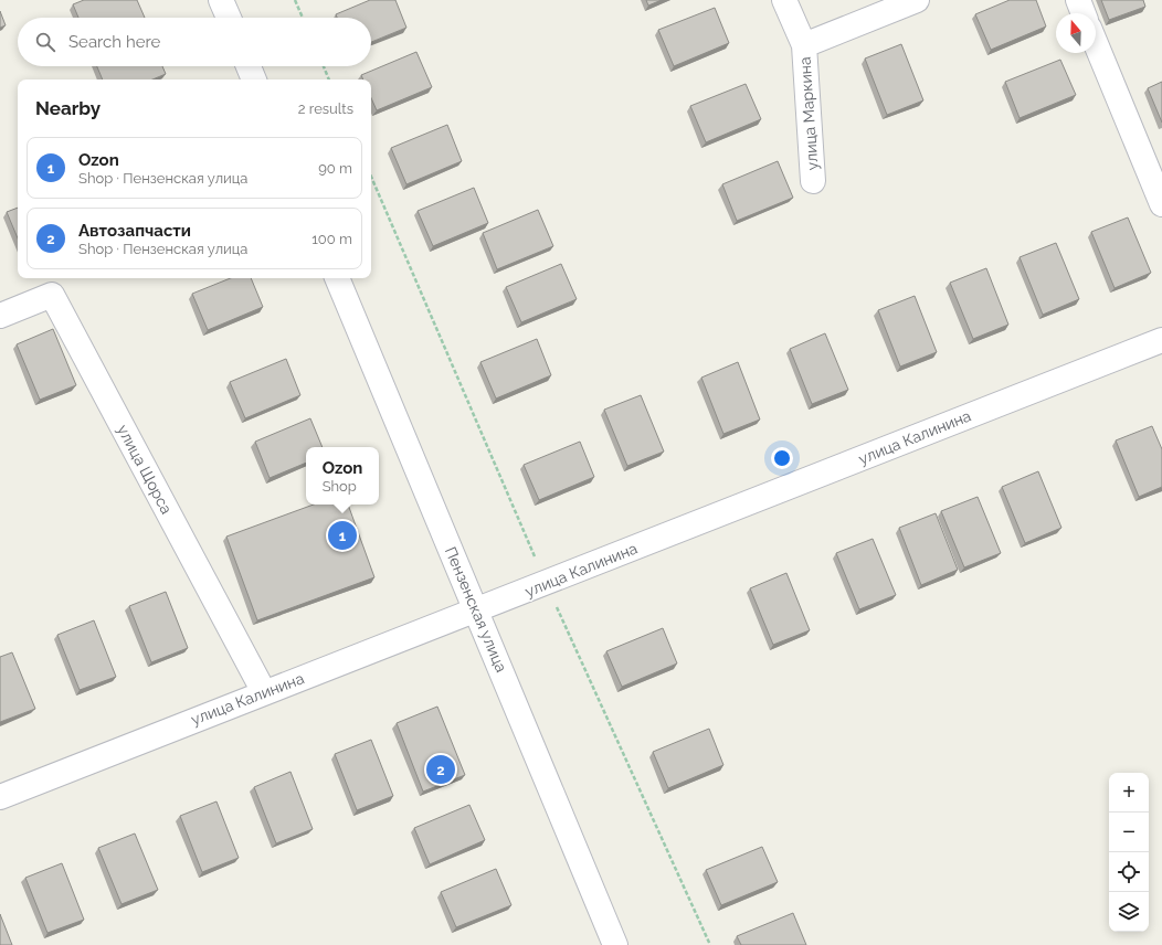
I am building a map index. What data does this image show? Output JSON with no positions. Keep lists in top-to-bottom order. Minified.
{"streets":{"street":["улица Маркина","улица Калинина","улица Щорса","Пензенская улица"]},"crossings":[["улица Калинина","улица Щорса"],["улица Калинина","Пензенская улица"]],"north":"top","page":{"search":"Search here","heading":["Nearby","2 results"],"list":[{"mark":"1","name":"Ozon","note":"Shop · Пензенская улица","value":"90 m"},{"mark":"2","name":"Автозапчасти","note":"Shop · Пензенская улица","value":"100 m"}],"popup":["Ozon","Shop"],"pins":["1","2"],"map_buttons":["+","−"]}}
